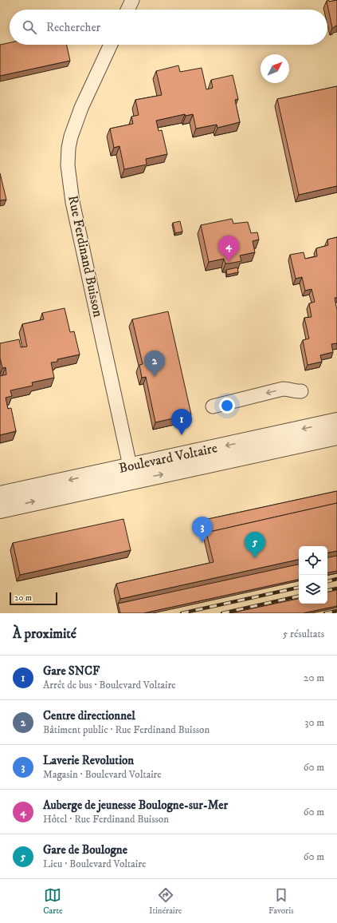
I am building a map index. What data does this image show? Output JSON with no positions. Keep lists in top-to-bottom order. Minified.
{"streets":{"street":["Rue Ferdinand Buisson","Boulevard Voltaire"]},"crossings":[["Rue Ferdinand Buisson","Boulevard Voltaire"]],"scale_bar":"20 m","north":"top right","page":{"search":"Rechercher","pins":["4","2","1","3","5"],"scale":"20 m","heading":["À proximité","5 résultats"],"list":[{"mark":"1","name":"Gare SNCF","note":"Arrêt de bus · Boulevard Voltaire","value":"20 m"},{"mark":"2","name":"Centre directionnel","note":"Bâtiment public · Rue Ferdinand Buisson","value":"30 m"},{"mark":"3","name":"Laverie Revolution","note":"Magasin · Boulevard Voltaire","value":"60 m"},{"mark":"4","name":"Auberge de jeunesse Boulogne-sur-Mer","note":"Hôtel · Rue Ferdinand Buisson","value":"60 m"},{"mark":"5","name":"Gare de Boulogne","note":"Lieu · Boulevard Voltaire","value":"60 m"}],"nav":["Carte","Itinéraire","Favoris"]}}
